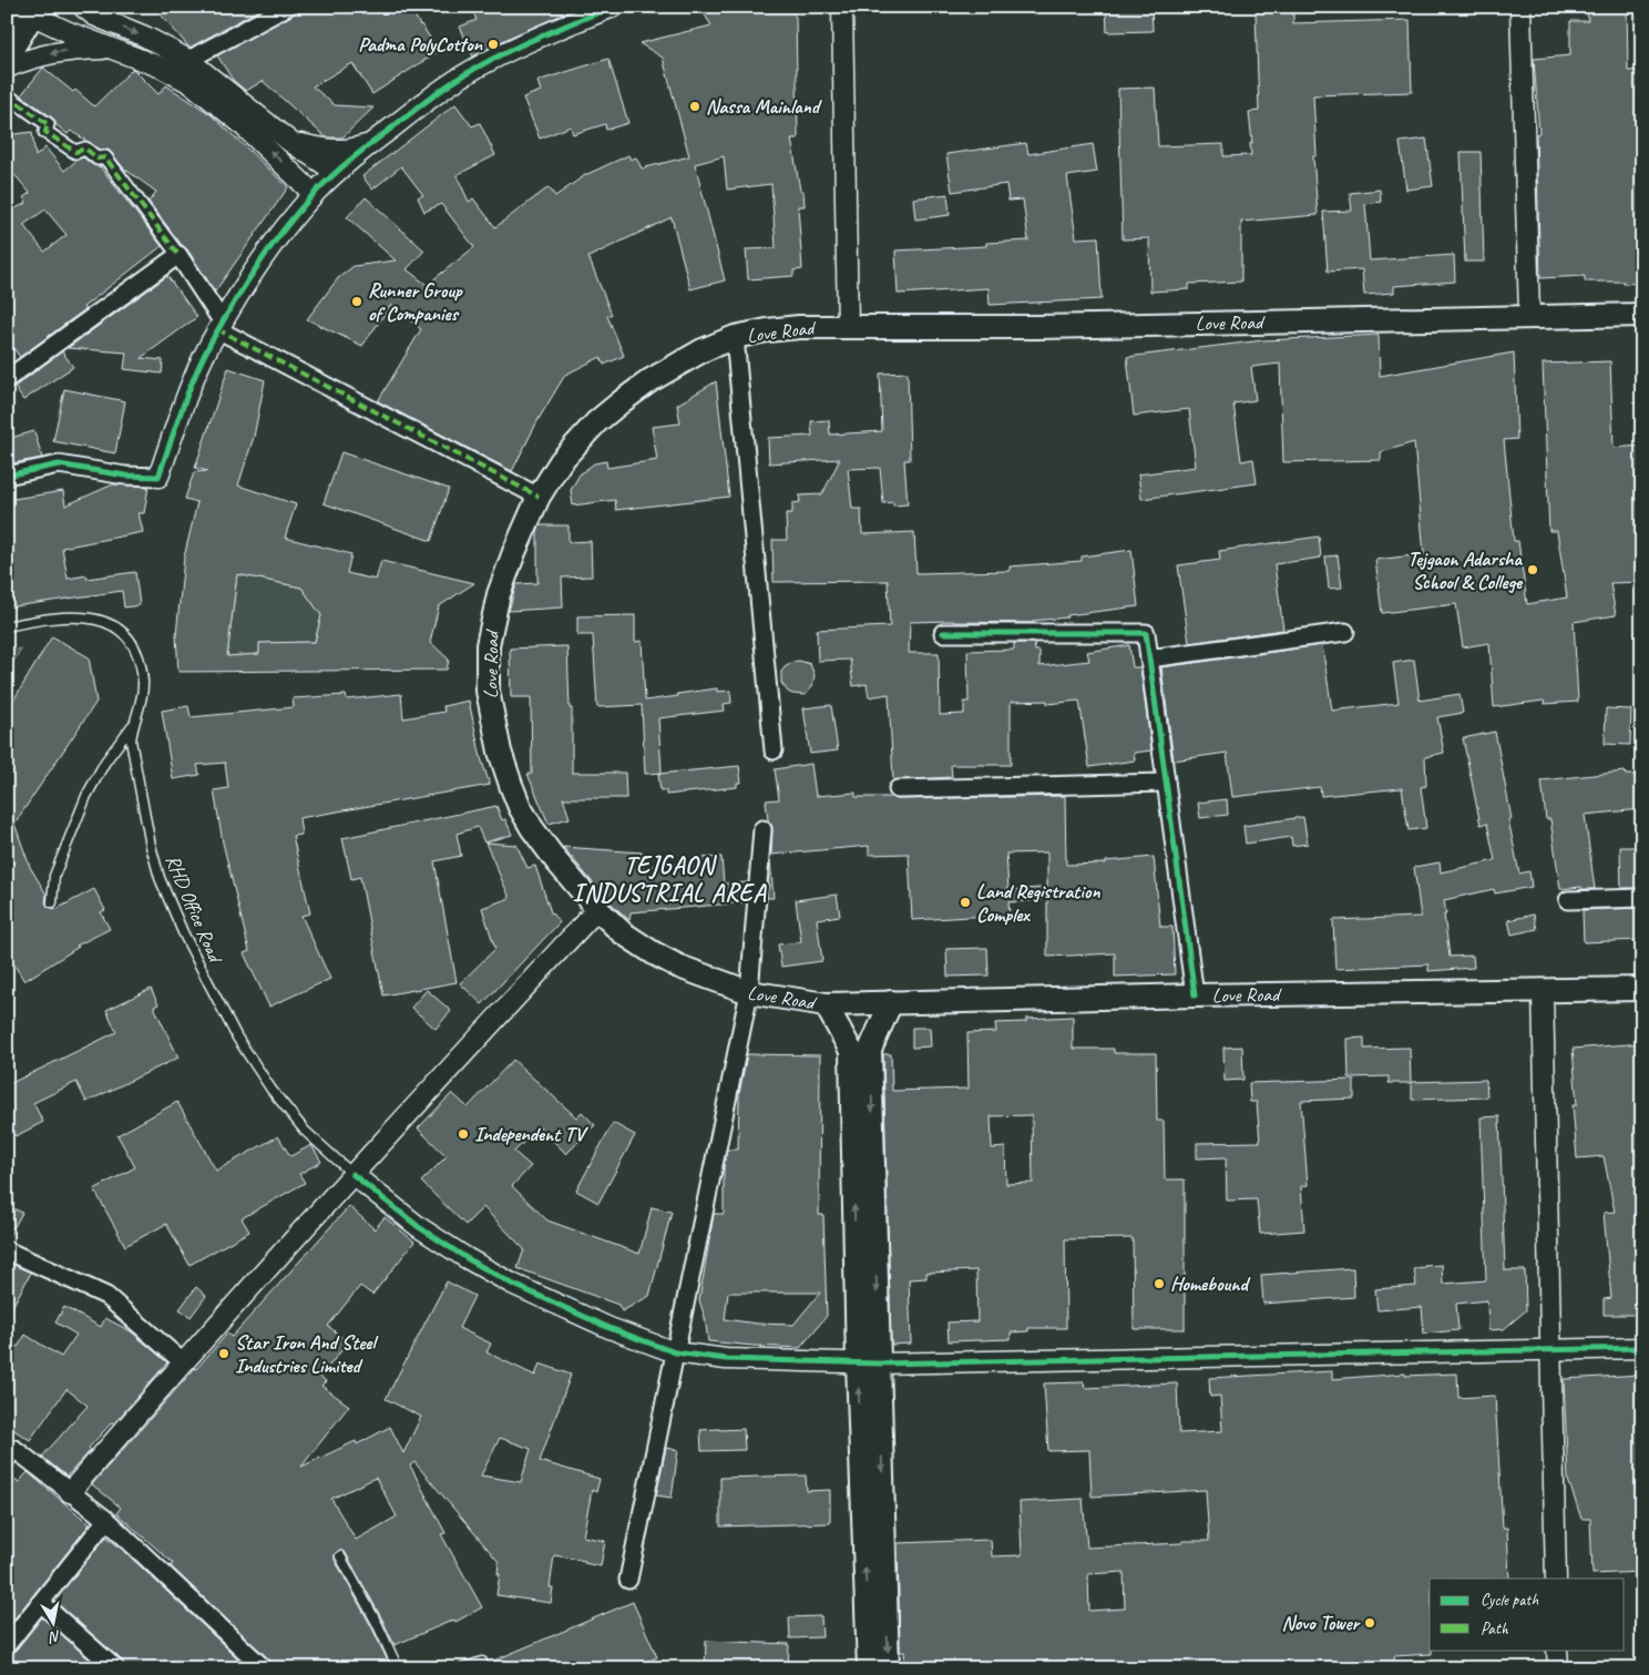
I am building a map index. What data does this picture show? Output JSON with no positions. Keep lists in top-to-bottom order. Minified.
{"streets":{"main road":["Love Road"],"lane":["RHD Office Road"]},"districts":["TEJGAON INDUSTRIAL AREA"],"places":["Padma PolyCotton","Nassa Mainland","Runner Group of Companies","Tejgaon Adarsha School & College","Land Registration Complex","Independent TV","Homebound","Star Iron And Steel Industries Limited","Novo Tower"],"legend":["Cycle path","Path"],"north":"bottom"}
